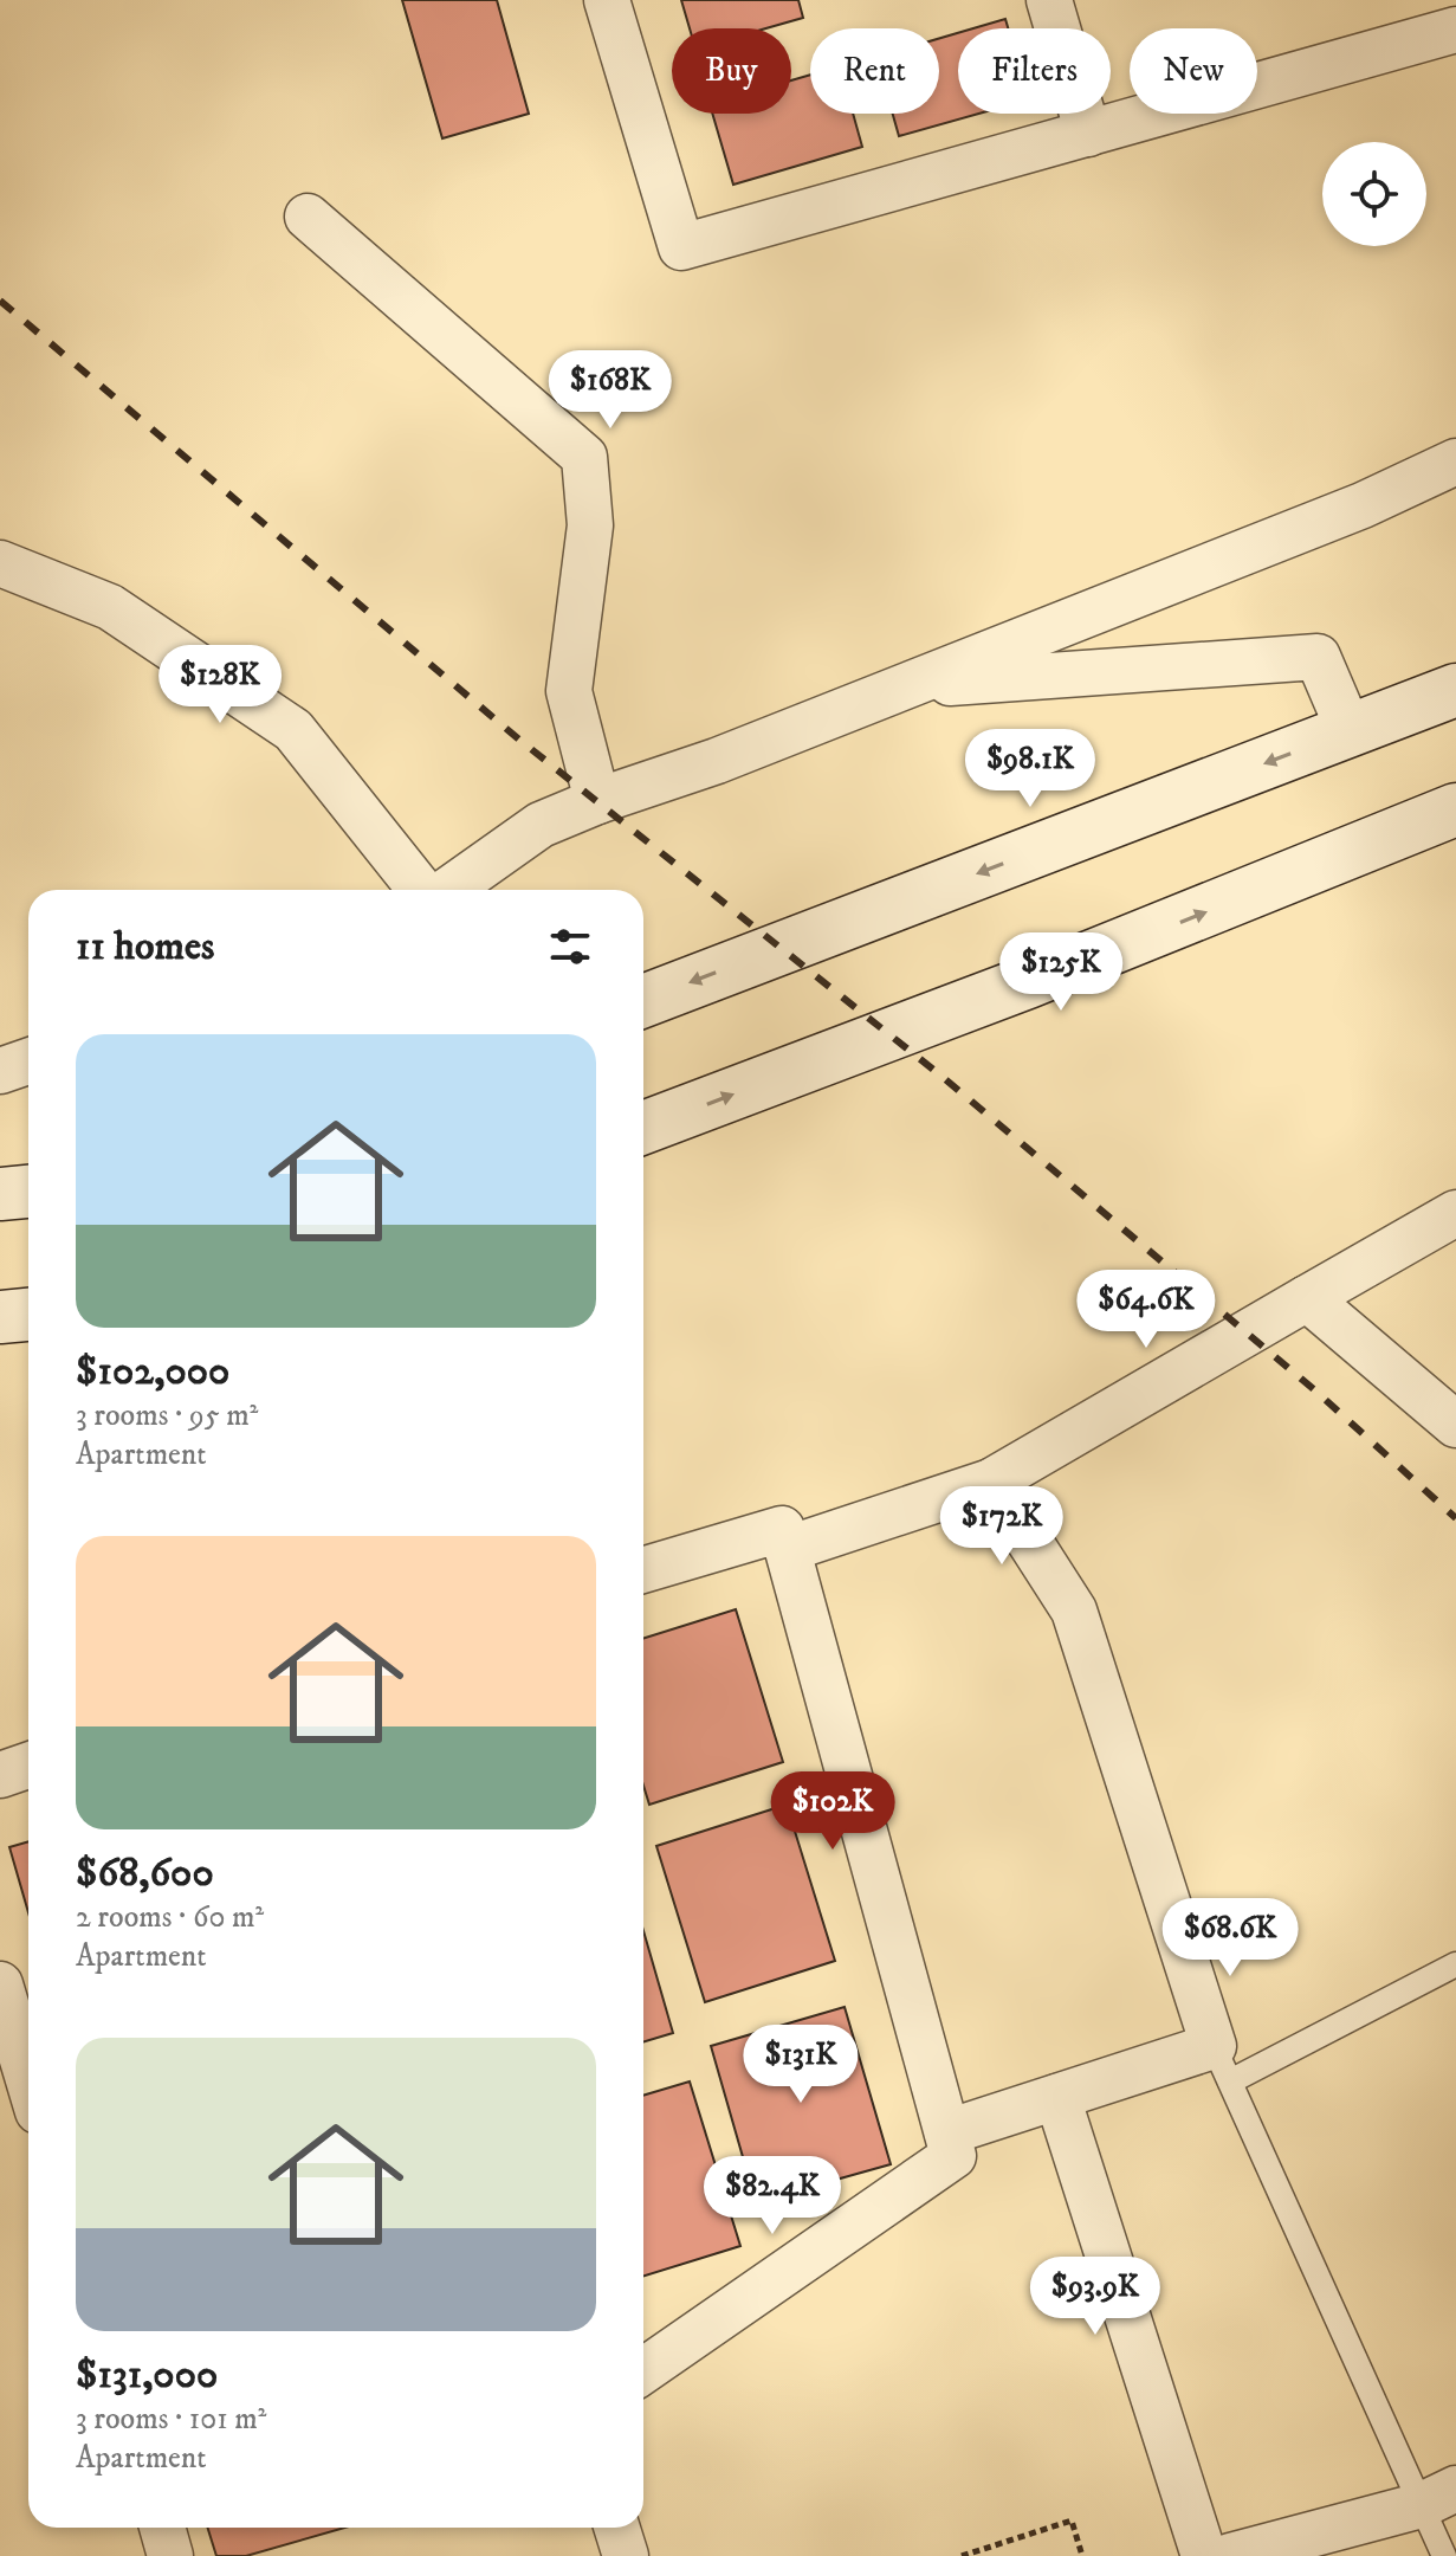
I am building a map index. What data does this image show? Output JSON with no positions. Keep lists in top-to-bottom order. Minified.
{"page":{"chip":["Buy","Rent","Filters","New"],"price":["$168K","$128K","$98.1K","$125K","$64.6K","$172K","$102K","$68.6K","$131K","$82.4K","$93.9K"],"heading":"11 homes","list":[{"name":"$102,000","note":"3 rooms · 95 m² · Apartment"},{"name":"$68,600","note":"2 rooms · 60 m² · Apartment"},{"name":"$131,000","note":"3 rooms · 101 m² · Apartment"}]}}
